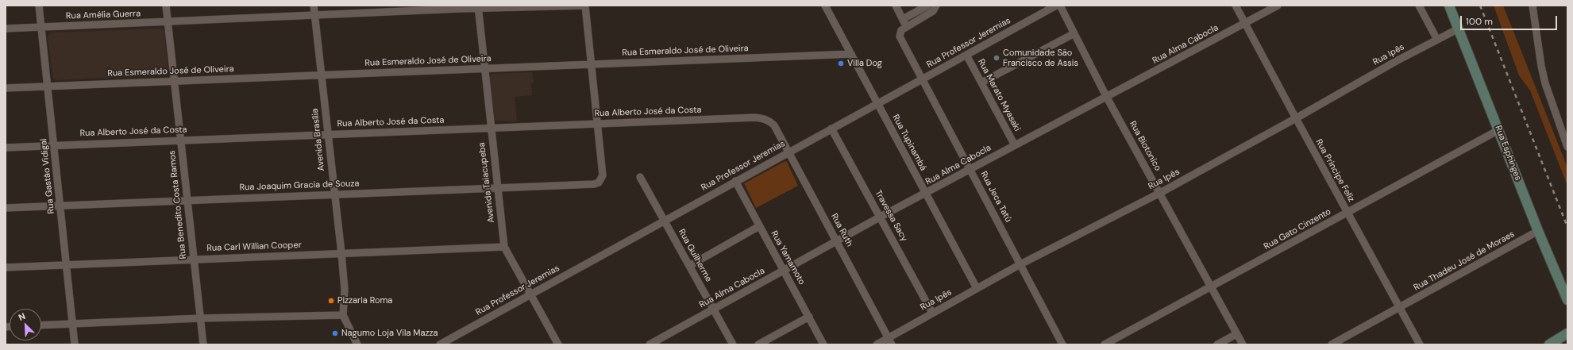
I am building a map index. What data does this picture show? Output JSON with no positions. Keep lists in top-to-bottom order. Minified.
{"streets":{"street":["Rua Amélia Guerra","Rua Professor Jeremias","Rua Alma Cabocla","Rua Esmeraldo José de Oliveira","Rua Ipês","Rua Marato Myasaki","Rua Alberto José da Costa","Avenida Brasília","Rua Tupinambá","Rua Biotonico","Rua Esphinges","Rua Principe Feliz","Rua Gastão Vidigal","Avenida Taiacupeba","Rua Joaquim Gracia de Souza","Rua Jeca Tatú","Rua Benedito Costa Ramos","Travessa Sacy","Rua Gato Cinzento","Rua Ruth","Rua Carl Willian Cooper","Rua Guilherme","Rua Yamamoto","Rua Thadeu José de Moraes"]},"crossings":[["Rua Amélia Guerra","Avenida Brasília"],["Rua Amélia Guerra","Rua Gastão Vidigal"],["Rua Amélia Guerra","Avenida Taiacupeba"],["Rua Amélia Guerra","Rua Benedito Costa Ramos"],["Rua Professor Jeremias","Rua Marato Myasaki"],["Rua Professor Jeremias","Rua Tupinambá"],["Rua Professor Jeremias","Avenida Taiacupeba"],["Rua Professor Jeremias","Rua Jeca Tatú"],["Rua Professor Jeremias","Travessa Sacy"],["Rua Professor Jeremias","Rua Ruth"],["Rua Professor Jeremias","Rua Guilherme"],["Rua Professor Jeremias","Rua Yamamoto"],["Rua Alma Cabocla","Rua Marato Myasaki"],["Rua Alma Cabocla","Rua Tupinambá"],["Rua Alma Cabocla","Rua Biotonico"],["Rua Alma Cabocla","Rua Principe Feliz"],["Rua Alma Cabocla","Rua Jeca Tatú"],["Rua Alma Cabocla","Travessa Sacy"],["Rua Alma Cabocla","Rua Ruth"],["Rua Alma Cabocla","Rua Guilherme"],["Rua Alma Cabocla","Rua Yamamoto"],["Rua Esmeraldo José de Oliveira","Avenida Brasília"],["Rua Esmeraldo José de Oliveira","Rua Tupinambá"],["Rua Esmeraldo José de Oliveira","Rua Gastão Vidigal"],["Rua Esmeraldo José de Oliveira","Avenida Taiacupeba"],["Rua Esmeraldo José de Oliveira","Rua Benedito Costa Ramos"],["Rua Ipês","Rua Tupinambá"],["Rua Ipês","Rua Biotonico"],["Rua Ipês","Rua Esphinges"],["Rua Ipês","Rua Principe Feliz"],["Rua Ipês","Rua Jeca Tatú"],["Rua Ipês","Travessa Sacy"],["Rua Ipês","Rua Ruth"],["Rua Alberto José da Costa","Avenida Brasília"],["Rua Alberto José da Costa","Rua Gastão Vidigal"],["Rua Alberto José da Costa","Avenida Taiacupeba"],["Rua Alberto José da Costa","Rua Joaquim Gracia de Souza"],["Rua Alberto José da Costa","Rua Benedito Costa Ramos"],["Rua Alberto José da Costa","Rua Ruth"],["Avenida Brasília","Rua Joaquim Gracia de Souza"],["Avenida Brasília","Rua Carl Willian Cooper"],["Rua Biotonico","Rua Gato Cinzento"],["Rua Esphinges","Rua Gato Cinzento"],["Rua Esphinges","Rua Thadeu José de Moraes"],["Rua Principe Feliz","Rua Gato Cinzento"],["Rua Principe Feliz","Rua Thadeu José de Moraes"],["Rua Gastão Vidigal","Rua Joaquim Gracia de Souza"],["Rua Gastão Vidigal","Rua Carl Willian Cooper"],["Avenida Taiacupeba","Rua Joaquim Gracia de Souza"],["Avenida Taiacupeba","Rua Carl Willian Cooper"],["Rua Joaquim Gracia de Souza","Rua Benedito Costa Ramos"],["Rua Benedito Costa Ramos","Rua Carl Willian Cooper"]],"places":["Comunidade São Francisco de Assis","Villa Dog","Pizzaria Roma","Nagumo Loja Vila Mazza"],"scale_bar":"100 m","north":"top left"}
